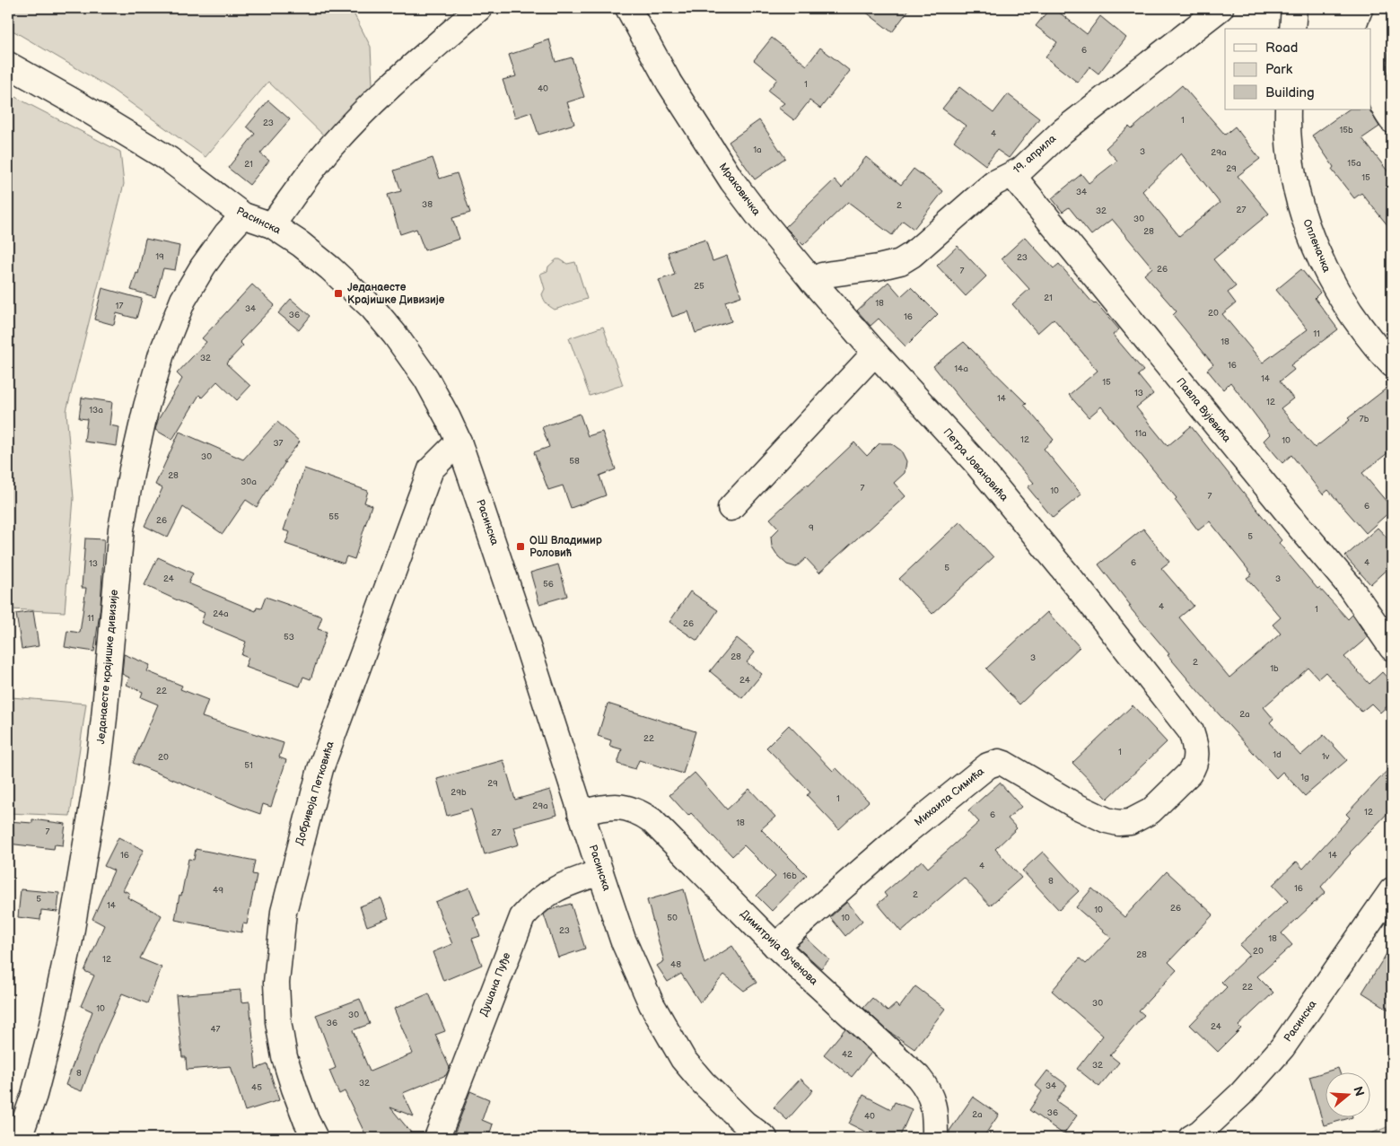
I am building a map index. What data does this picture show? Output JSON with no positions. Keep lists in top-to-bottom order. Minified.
{"streets":{"street":["19. априла","Мраковичка","Расинска","Опленачка","Павла Вујевића","Петра Јовановића","Једанаесте крајишке дивизије","Добривоја Петковића","Михаила Симића","Димитрија Вученова","Душана Пуђе"]},"crossings":[["19. априла","Мраковичка"],["19. априла","Павла Вујевића"],["Мраковичка","Петра Јовановића"],["Расинска","Једанаесте крајишке дивизије"],["Расинска","Добривоја Петковића"],["Расинска","Димитрија Вученова"],["Расинска","Душана Пуђе"],["Петра Јовановића","Михаила Симића"],["Михаила Симића","Димитрија Вученова"]],"places":{"transit":["Једанаесте Крајишке Дивизије","ОШ Владимир Роловић"]},"house_numbers":["6","1","40","1","23","15b","4","1a","3","29a","15a","21","29","15","34","38","2","27","32","30","28","19","23","26","7","25","21","18","17","34","20","36","16","11","18","32","16","14a","14","15","13","14","12","13a","7b","11a","12","10","37","30","58","28","30a","7","10","7","6","55","26","9","5","6","4","13","5","24","3","56","4","1","24a","11","26","53","28","3","2","1b","24","22","2a","22","1","1d","1v","20","51","1g","29","29b","1","29a","12","6","18","7","27","16","14","4","16b","8","16","49","2","5","14","26","10","50","10","23","18","20","28","12","48","22","30","10","30","36","24","47","42","32","8","32","34","45","36","2a","40"],"legend":["Road","Park","Building"],"north":"right"}
